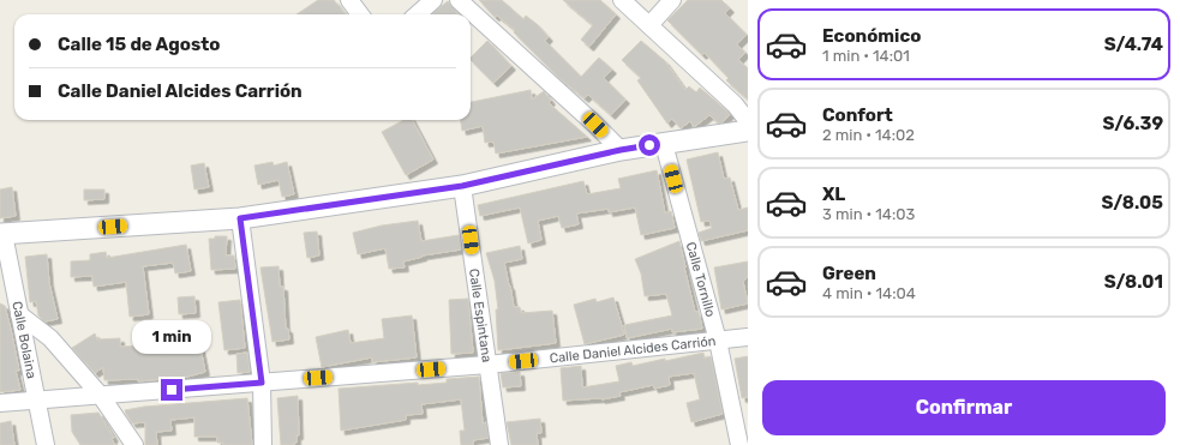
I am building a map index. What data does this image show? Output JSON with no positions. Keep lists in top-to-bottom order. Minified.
{"streets":{"street":["Calle Tornillo","Calle Espintana","Calle Bolaina","Calle Daniel Alcides Carrión"]},"crossings":[["Calle Tornillo","Calle Daniel Alcides Carrión"],["Calle Espintana","Calle Daniel Alcides Carrión"],["Calle Bolaina","Calle Daniel Alcides Carrión"]],"page":{"list":[{"name":"Económico","note":"1 min · 14:01","value":"S/4.74"},{"name":"Confort","note":"2 min · 14:02","value":"S/6.39"},{"name":"XL","note":"3 min · 14:03","value":"S/8.05"},{"name":"Green","note":"4 min · 14:04","value":"S/8.01"}],"banner":["Calle 15 de Agosto","Calle Daniel Alcides Carrión"],"bubble":"1 min","buttons":"Confirmar"}}
